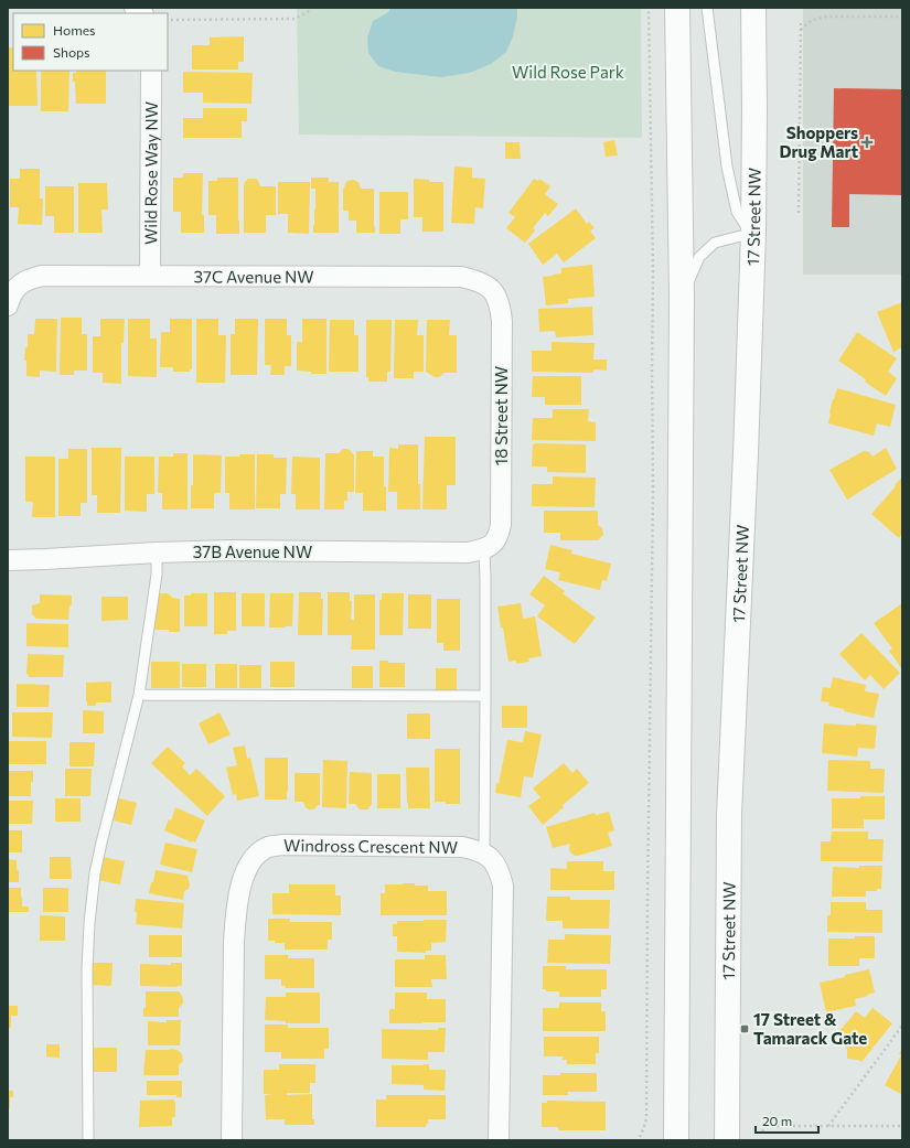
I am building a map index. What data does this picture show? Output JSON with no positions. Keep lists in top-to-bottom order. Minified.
{"streets":{"main road":["17 Street NW"],"street":["Wild Rose Way NW","37C Avenue NW","18 Street NW","37B Avenue NW","Windross Crescent NW"]},"crossings":[["Wild Rose Way NW","37C Avenue NW"],["37C Avenue NW","18 Street NW"],["18 Street NW","37B Avenue NW"]],"parks":["Wild Rose Park"],"places":{"health":["Shoppers Drug Mart"],"transit":["17 Street & Tamarack Gate"]},"legend":["Homes","Shops"],"scale_bar":"20 m"}
